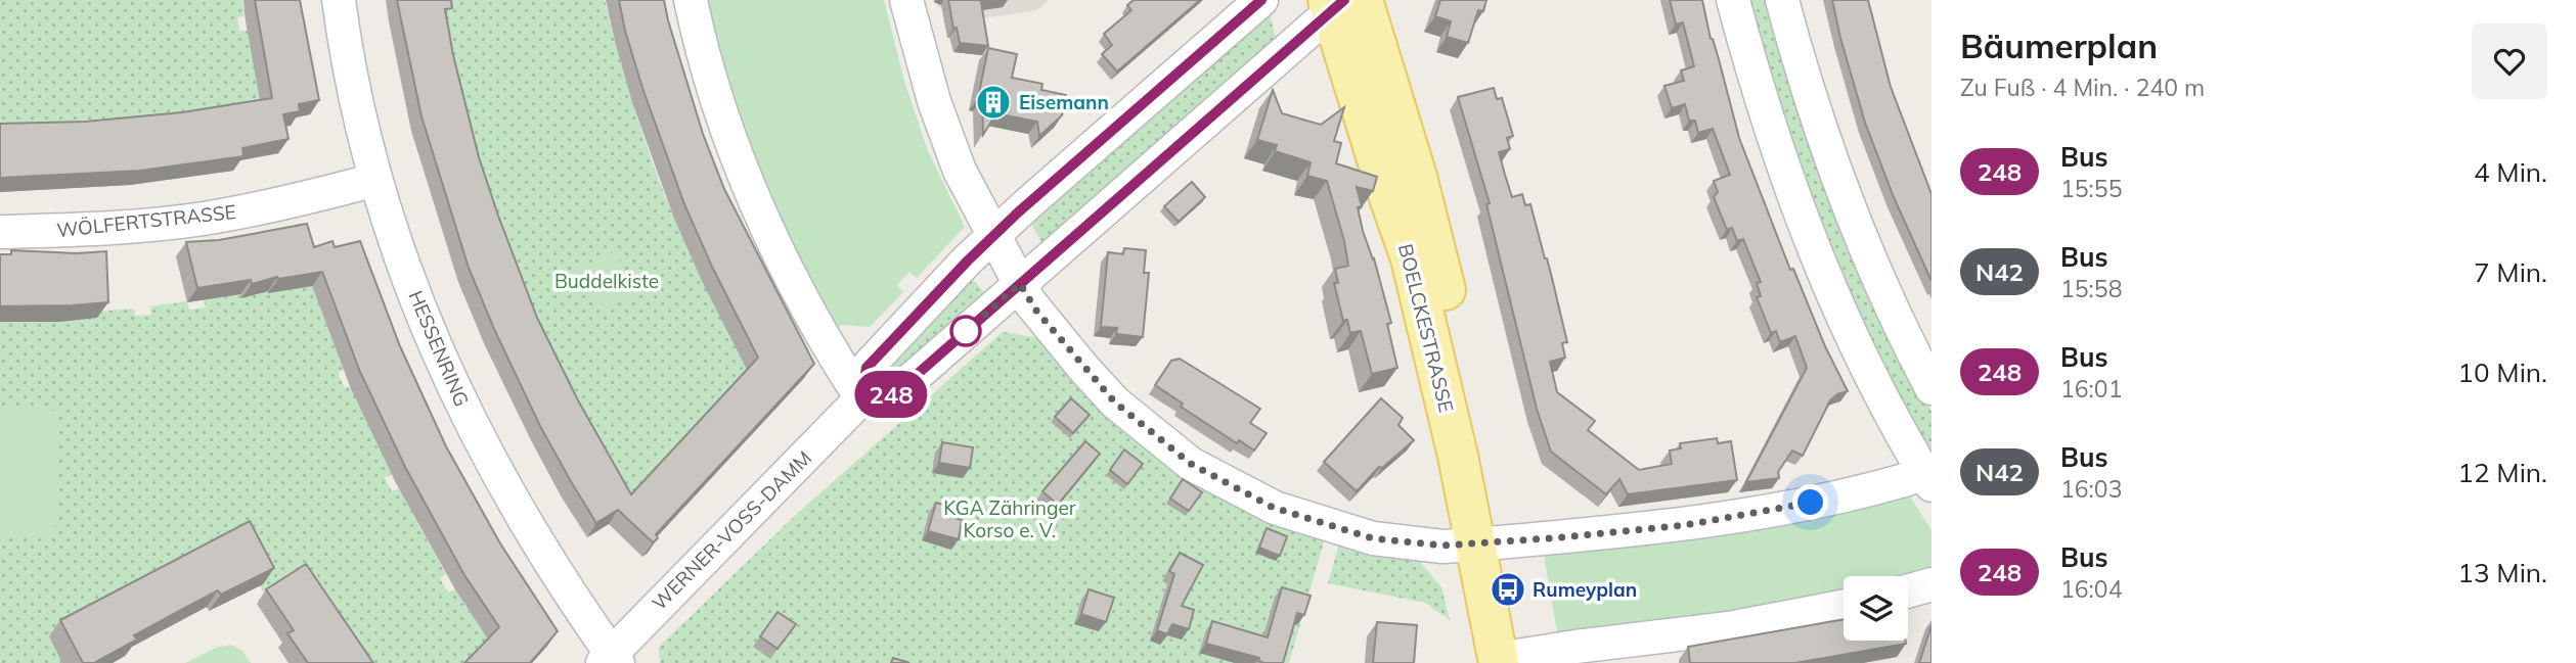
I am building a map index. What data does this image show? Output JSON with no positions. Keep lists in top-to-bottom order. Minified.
{"streets":{"main road":["BOELCKESTRASSE"],"street":["WÖLFERTSTRASSE","HESSENRING","WERNER-VOSS-DAMM"]},"crossings":[["WÖLFERTSTRASSE","HESSENRING"],["HESSENRING","WERNER-VOSS-DAMM"]],"parks":["Buddelkiste","KGA Zähringer Korso e. V."],"places":{"building":["Eisemann"],"bus stop":["Rumeyplan"]},"lines":["bus line 248"],"page":{"on_map":"248","heading":["Bäumerplan","Zu Fuß · 4 Min. · 240 m"],"list":[{"mark":"248","name":"Bus","note":"15:55","value":"4 Min."},{"mark":"N42","name":"Bus","note":"15:58","value":"7 Min."},{"mark":"248","name":"Bus","note":"16:01","value":"10 Min."},{"mark":"N42","name":"Bus","note":"16:03","value":"12 Min."},{"mark":"248","name":"Bus","note":"16:04","value":"13 Min."}]}}
